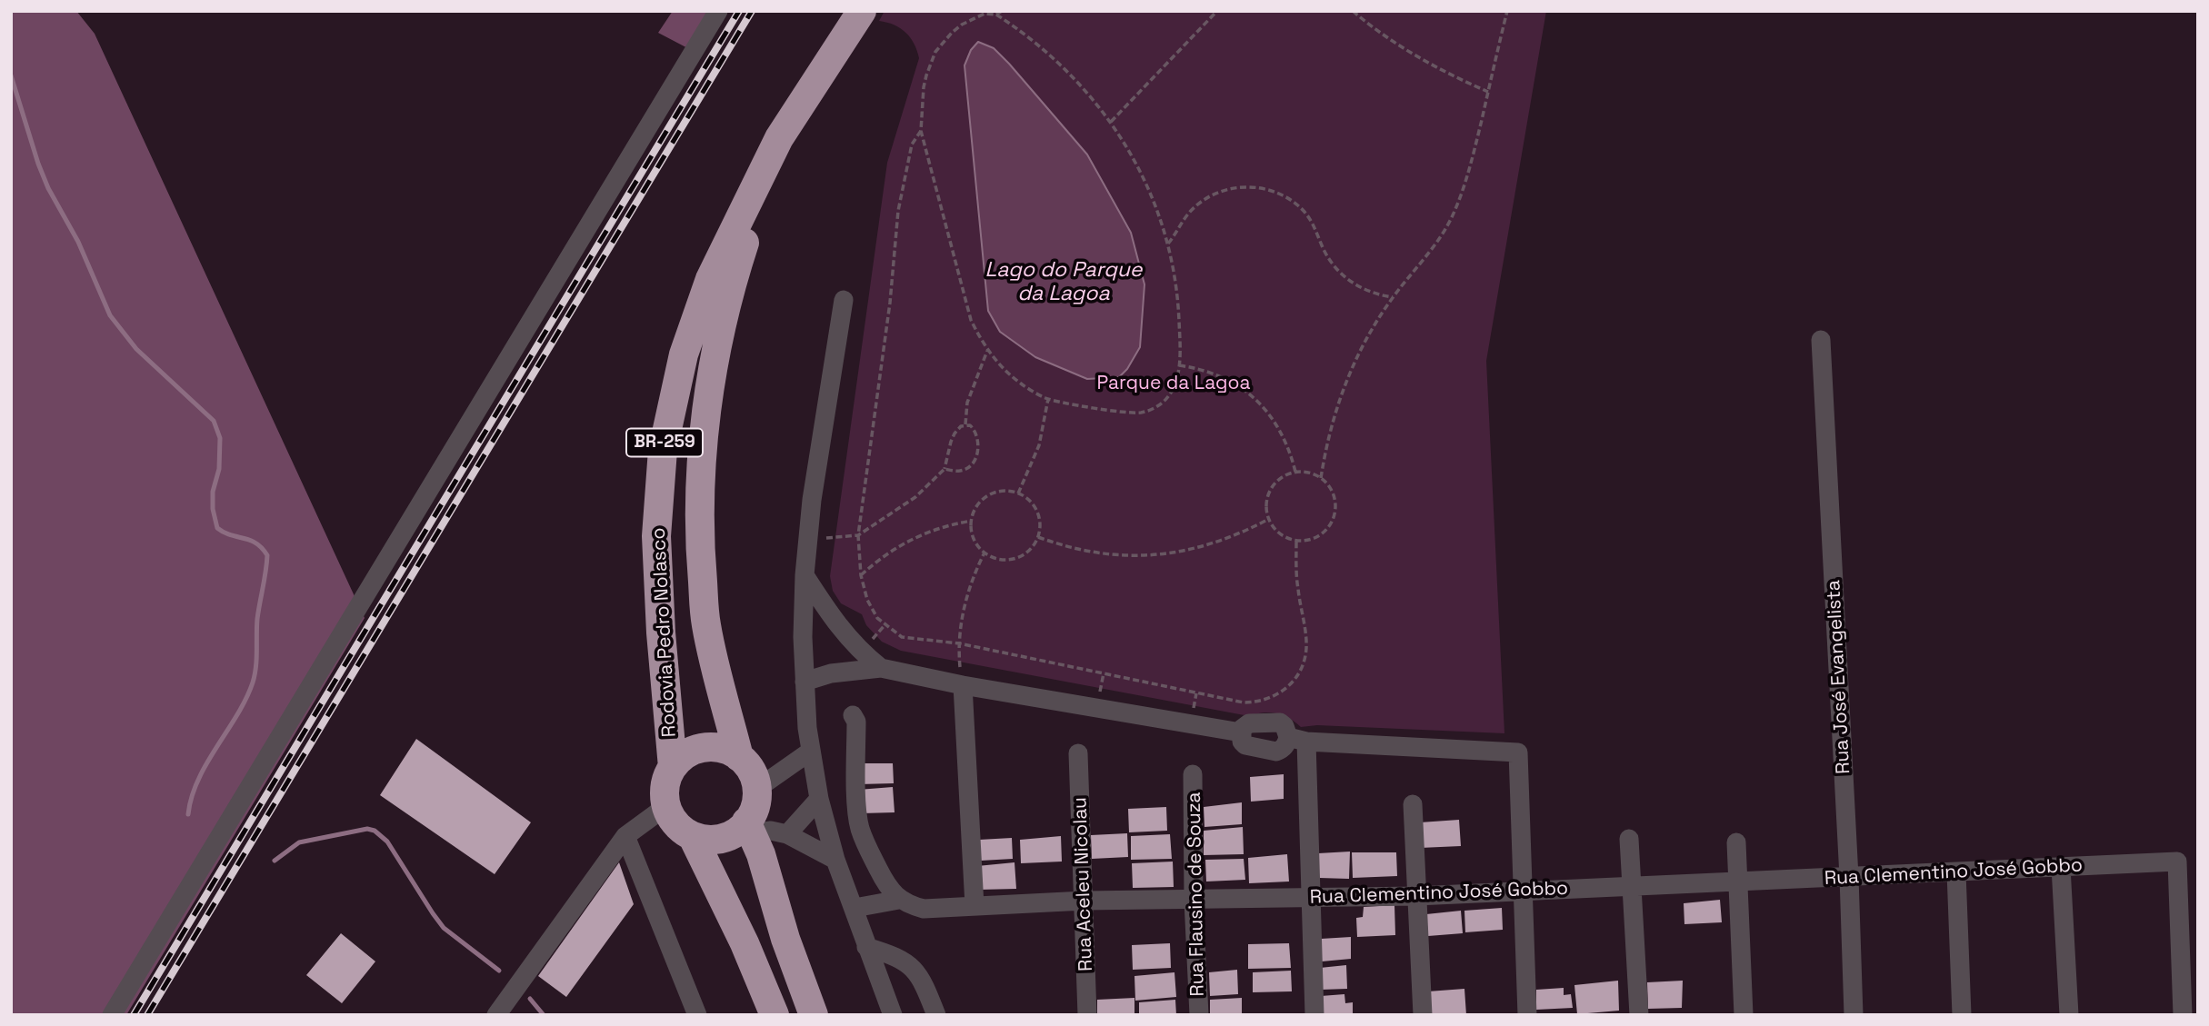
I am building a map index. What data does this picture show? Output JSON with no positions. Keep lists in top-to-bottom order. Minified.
{"streets":{"highway":["BR-259","Rodovia Pedro Nolasco"],"street":["Rua José Evangelista","Rua Clementino José Gobbo","Rua Aceleu Nicolau","Rua Flausino de Souza"]},"crossings":[["Rua José Evangelista","Rua Clementino José Gobbo"],["Rua Clementino José Gobbo","Rua Aceleu Nicolau"],["Rua Clementino José Gobbo","Rua Flausino de Souza"]],"water":["Lago do Parque da Lagoa"],"parks":["Parque da Lagoa"]}
